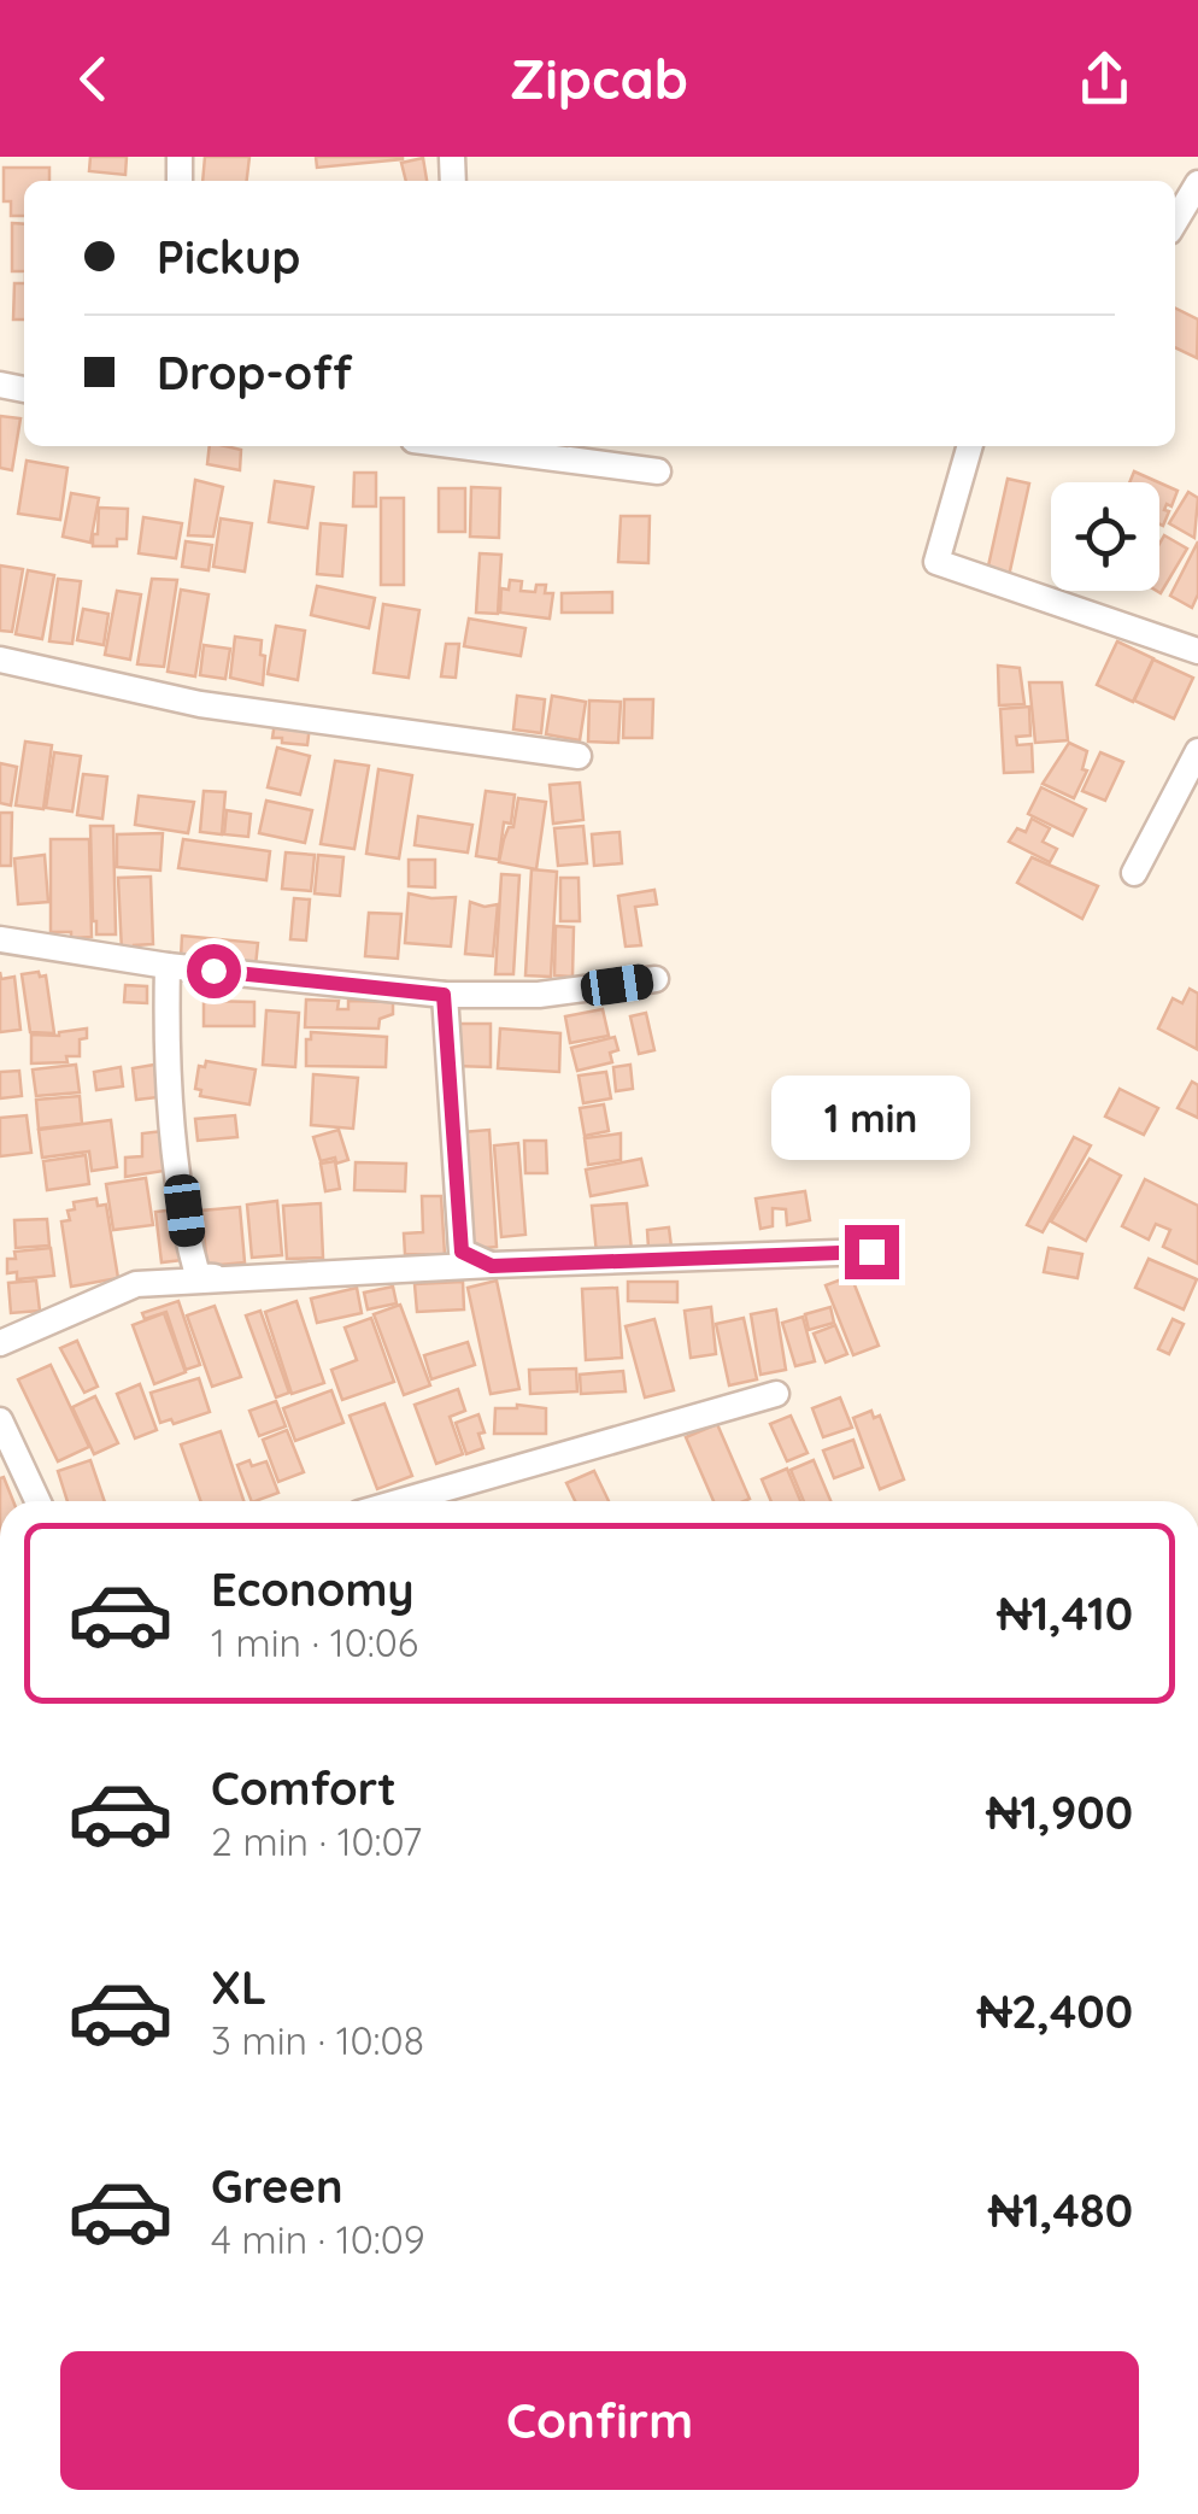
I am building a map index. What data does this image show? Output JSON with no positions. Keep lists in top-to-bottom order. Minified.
{"page":{"header":"Zipcab","banner":["Pickup","Drop-off"],"bubble":"1 min","list":[{"name":"Economy","note":"1 min · 10:06","value":"₦1,410"},{"name":"Comfort","note":"2 min · 10:07","value":"₦1,900"},{"name":"XL","note":"3 min · 10:08","value":"₦2,400"},{"name":"Green","note":"4 min · 10:09","value":"₦1,480"}],"buttons":"Confirm"}}
